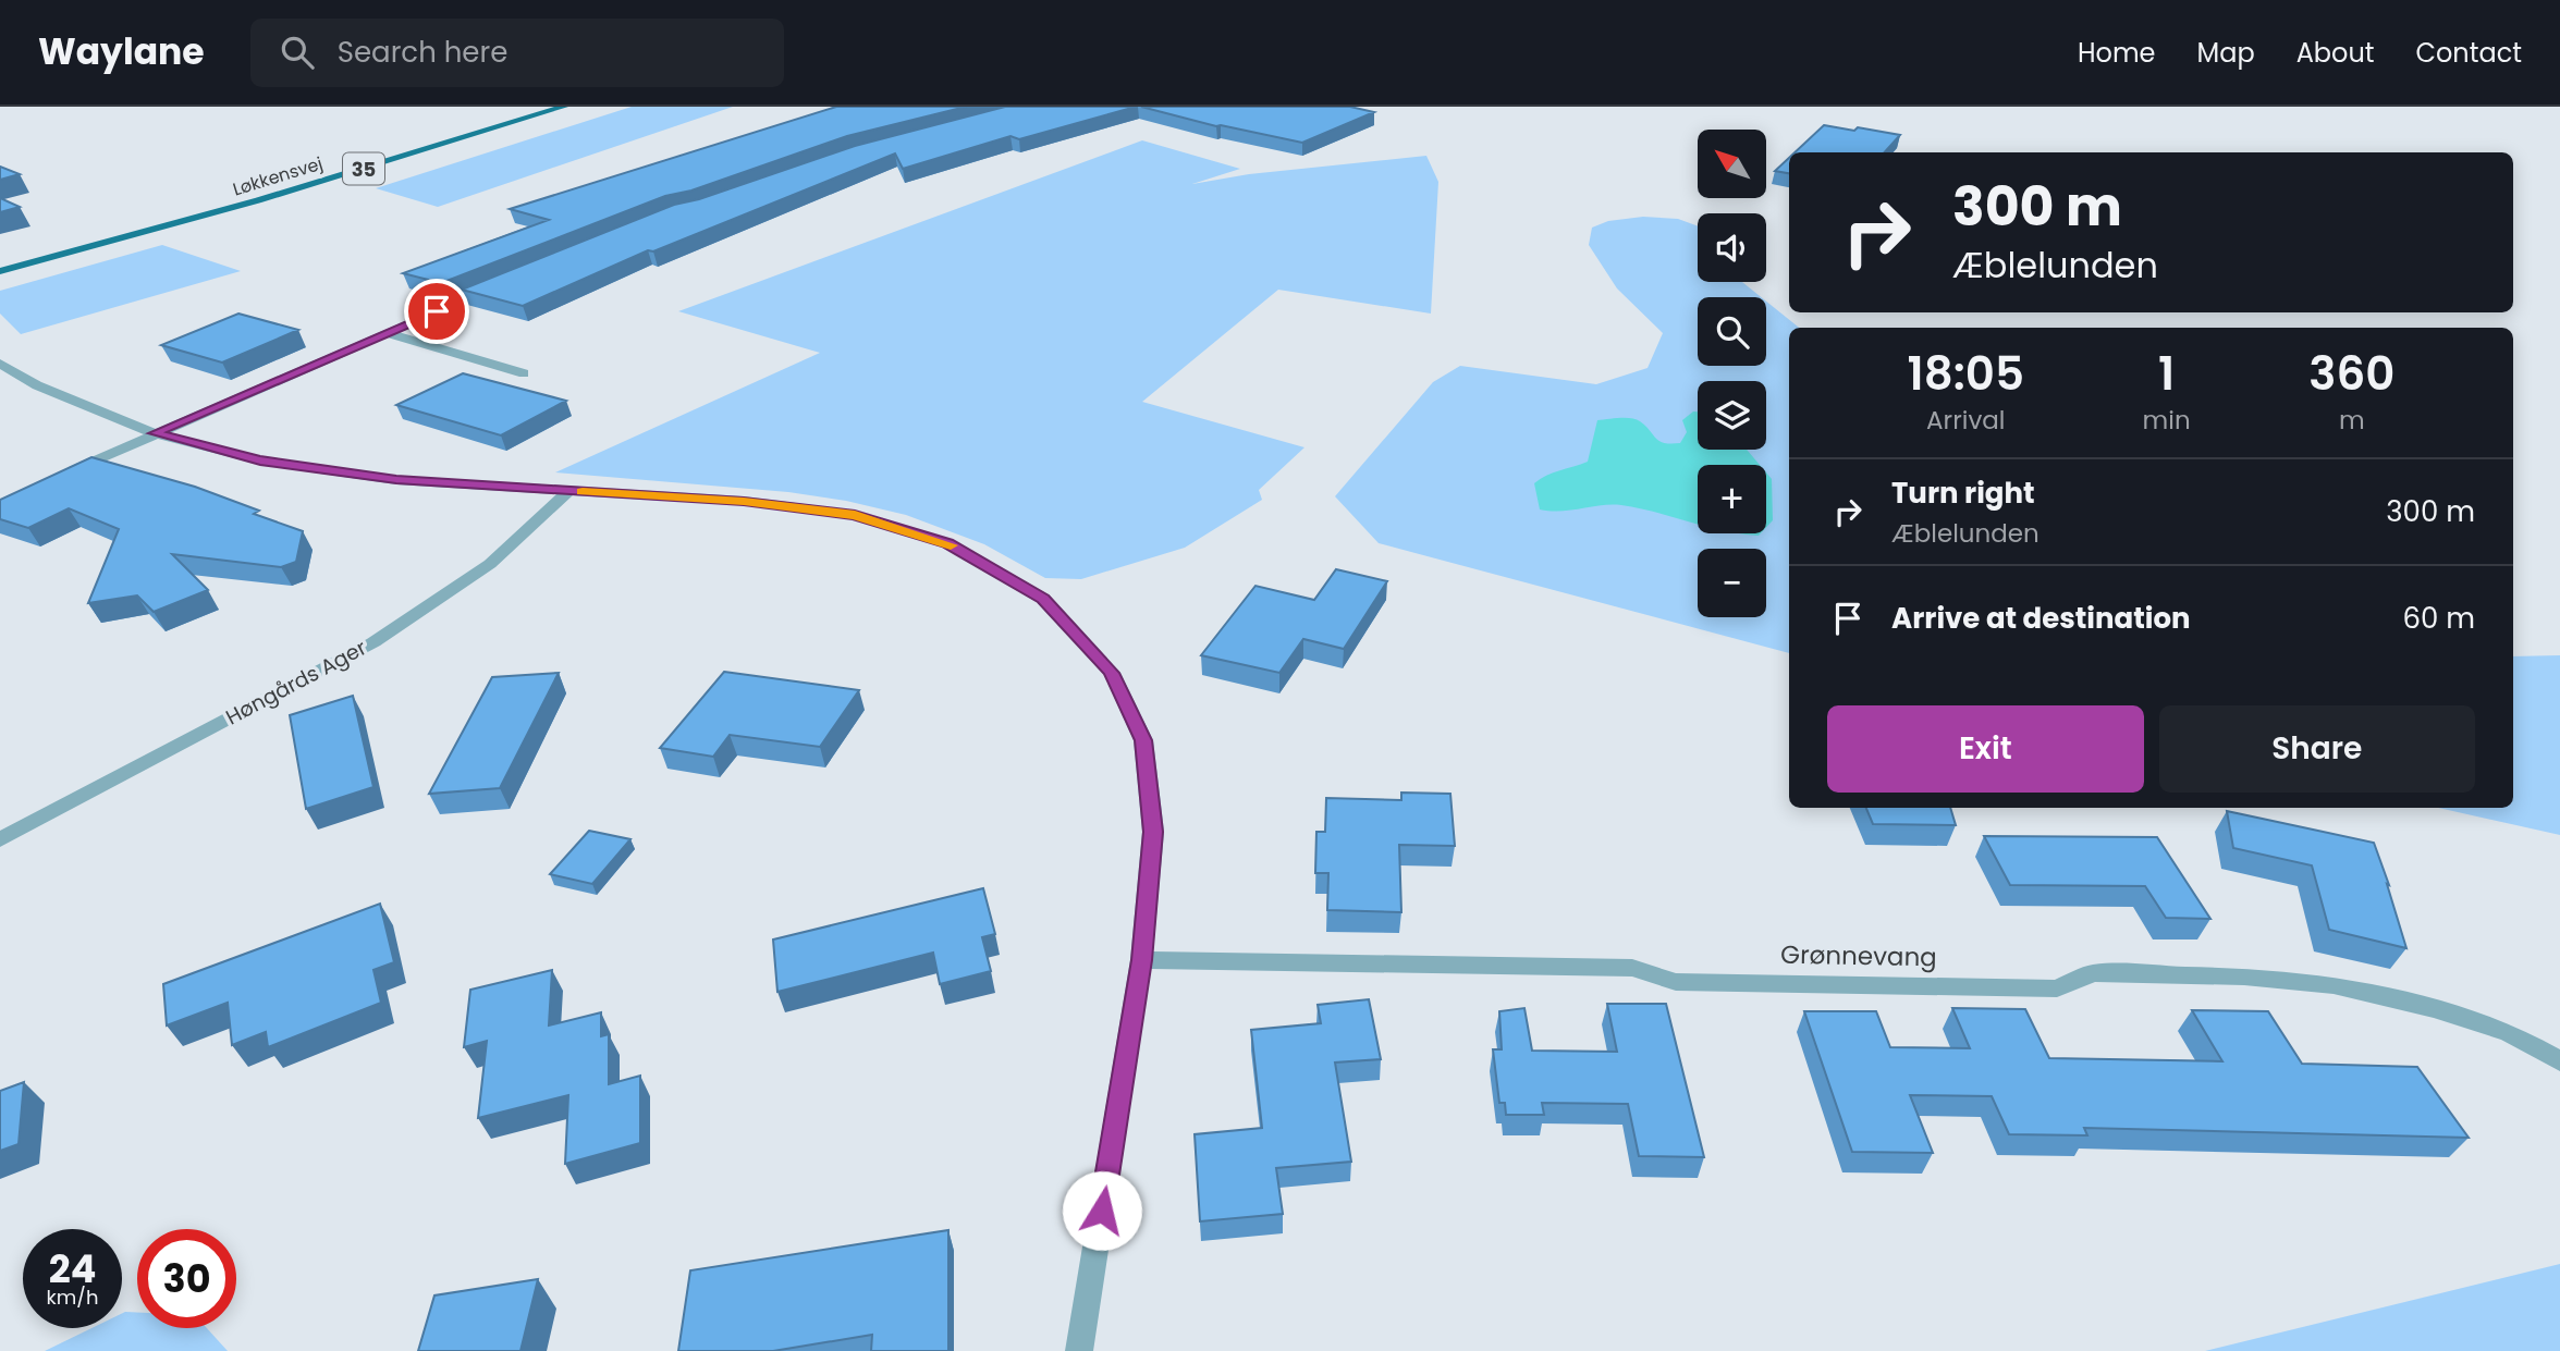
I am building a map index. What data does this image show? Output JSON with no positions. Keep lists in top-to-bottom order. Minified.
{"streets":{"main road":["35","Løkkensvej"],"street":["Høngårds Ager","Grønnevang"]},"north":"top left","page":{"header":"Waylane","search":"Search here","nav":["Home","Map","About","Contact"],"map_buttons":["+","−"],"turn":["300 m","Æblelunden"],"eta":["18:05","Arrival","1","min","360","m"],"list":[{"name":"Turn right","note":"Æblelunden","value":"300 m"},{"name":"Arrive at destination","value":"60 m"}],"buttons":["Exit","Share"],"speed":"24 km/h","limit":"30"}}
